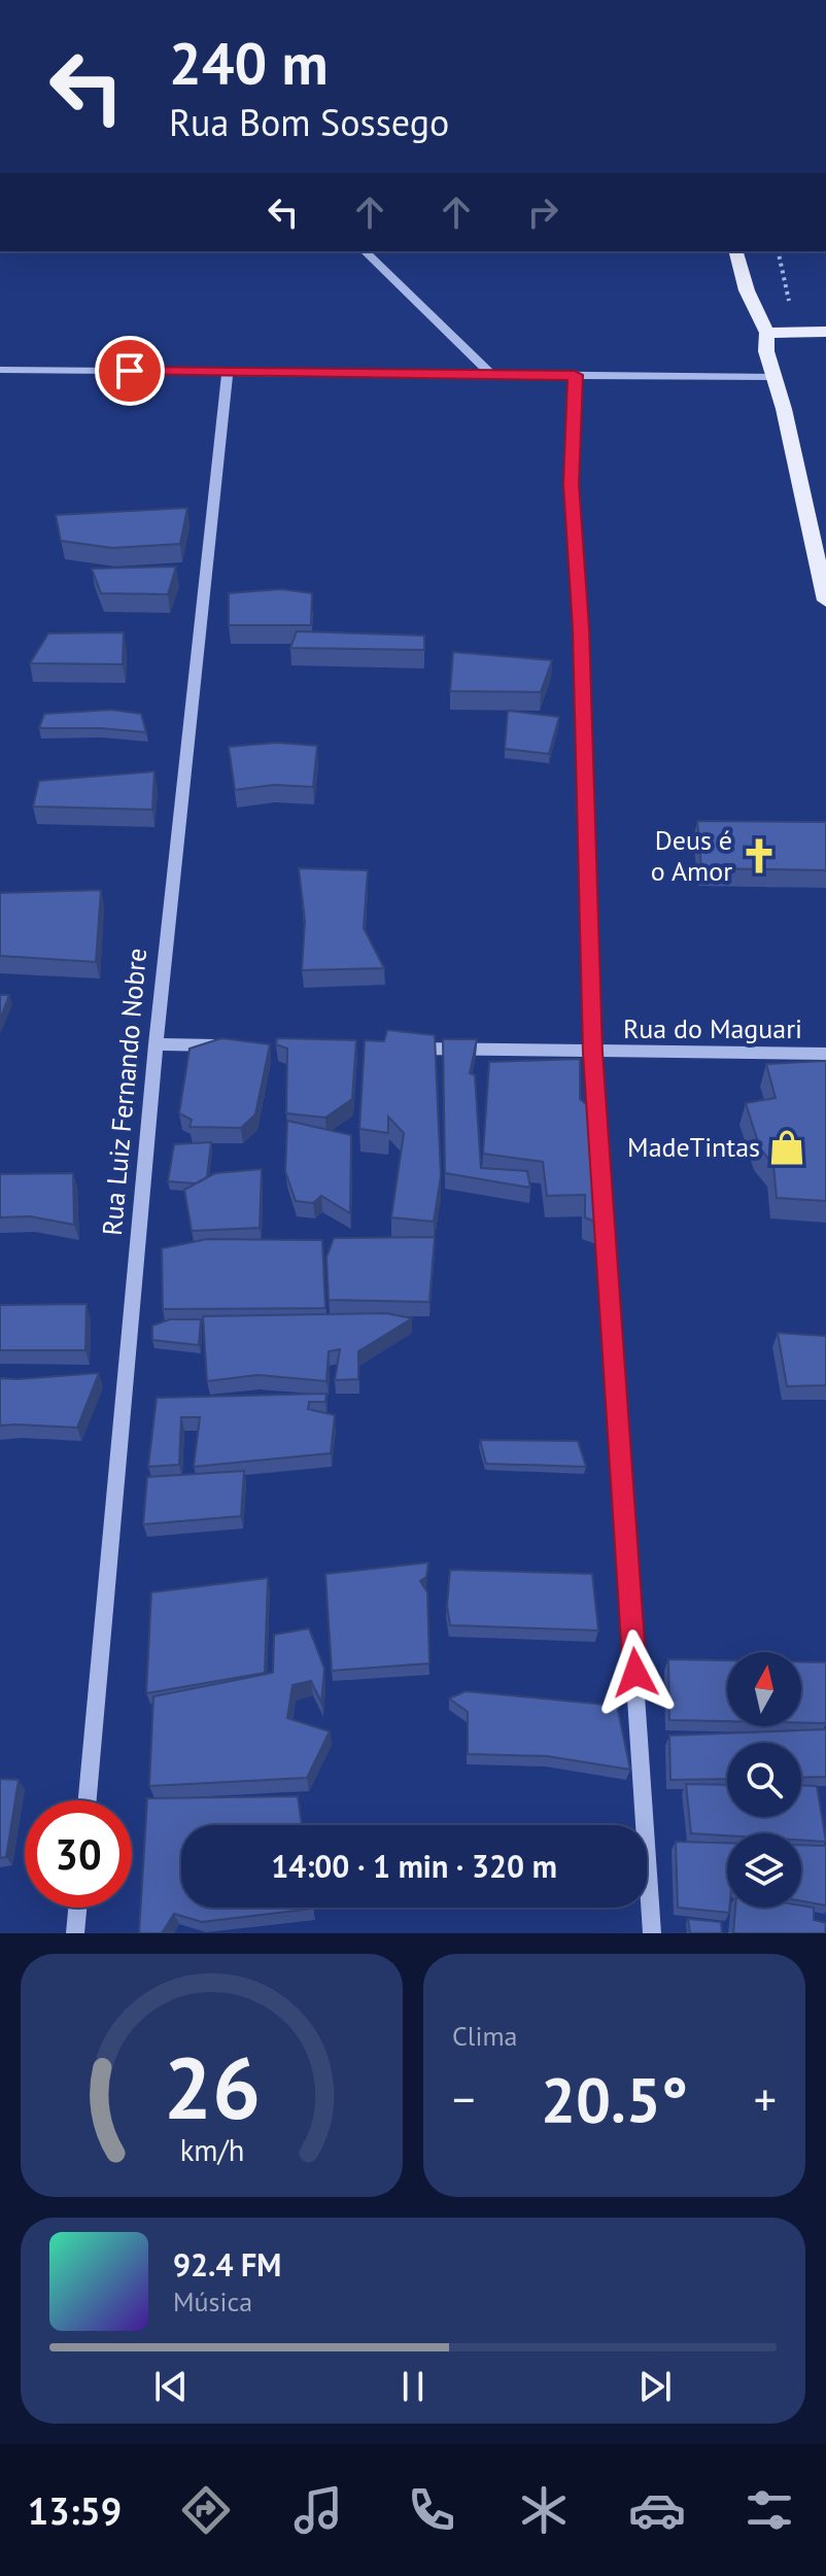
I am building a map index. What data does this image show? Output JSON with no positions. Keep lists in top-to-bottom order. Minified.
{"streets":{"street":["Rua do Maguari","Rua Luiz Fernando Nobre"]},"places":{"church":["Deus é o Amor"],"shop":["MadeTintas"]},"north":"top","page":{"turn":["240 m","Rua Bom Sossego"],"limit":"30","trip":"14:00 · 1 min · 320 m","tile":"Clima","heat":["−","20.5°","+"],"song":["92.4 FM","Música"],"tabs":"13:59","gauge":["26","km/h"]}}
